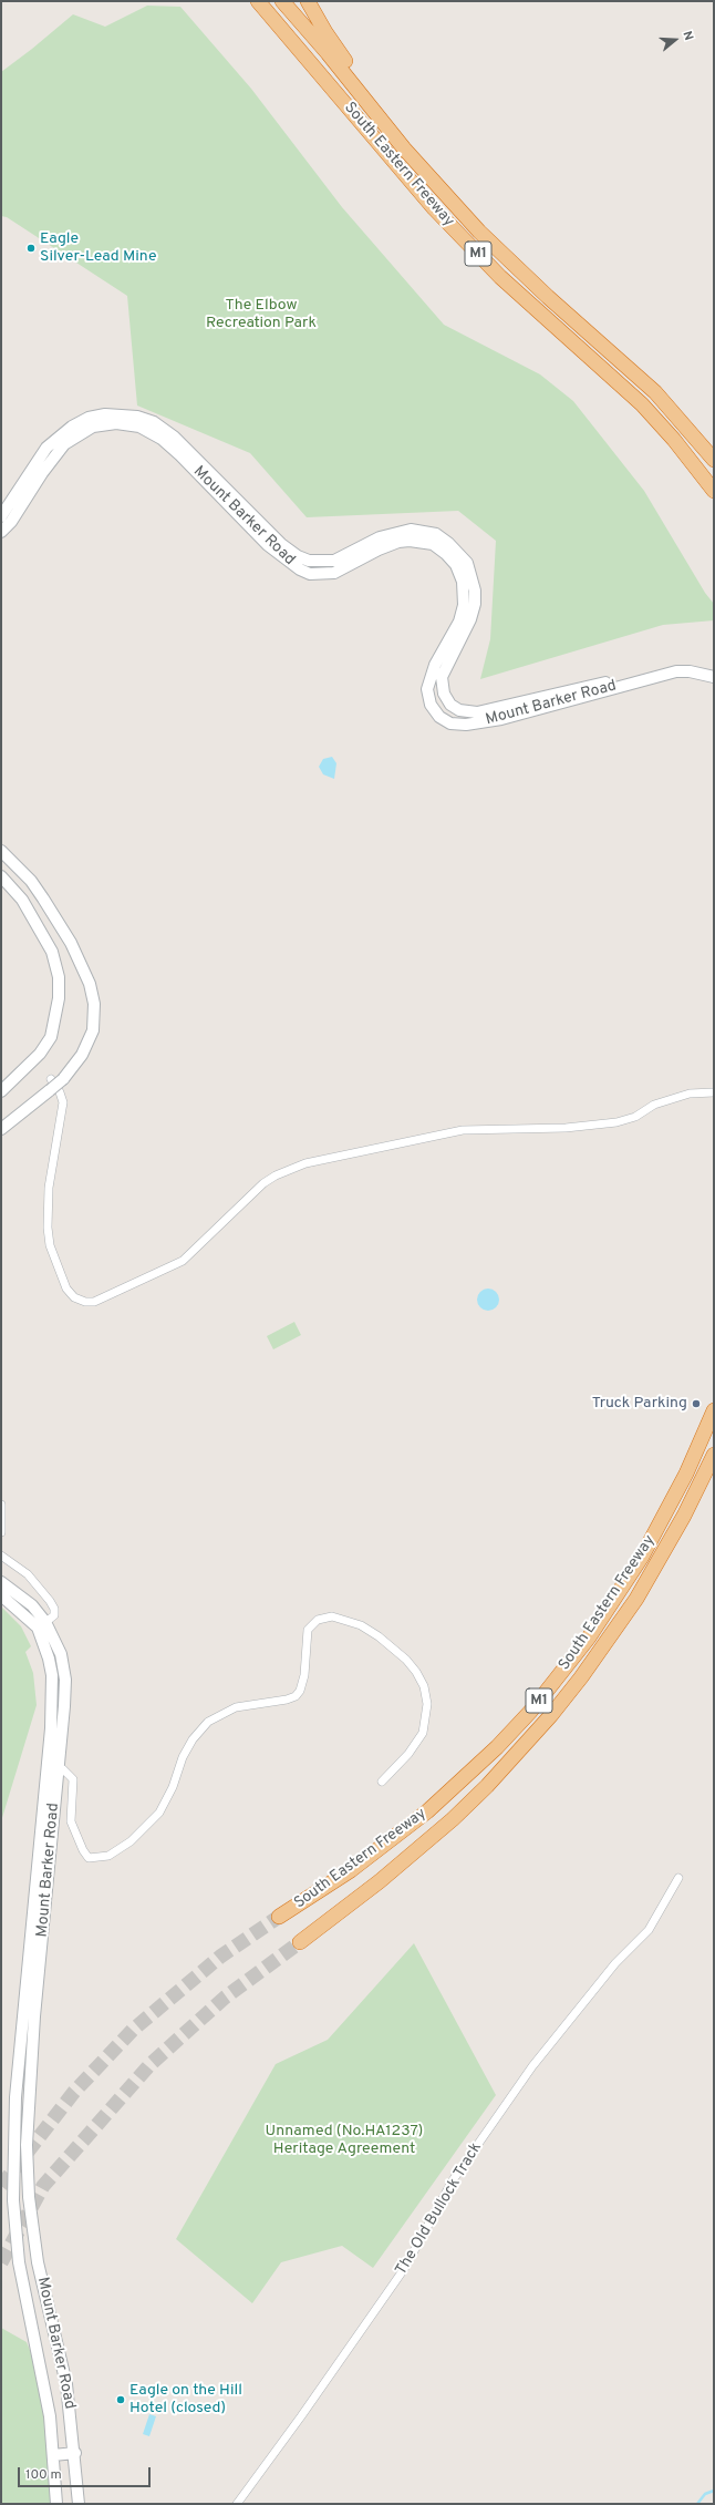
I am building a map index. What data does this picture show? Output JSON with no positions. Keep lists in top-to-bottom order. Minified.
{"streets":{"highway":["South Eastern Freeway","M1"],"main road":["Mount Barker Road"],"street":["The Old Bullock Track"]},"parks":["The Elbow Recreation Park","Unnamed (No.HA1237) Heritage Agreement"],"places":["Eagle Silver-Lead Mine","Truck Parking","Eagle on the Hill Hotel (closed)"],"scale_bar":"100 m","north":"right"}
